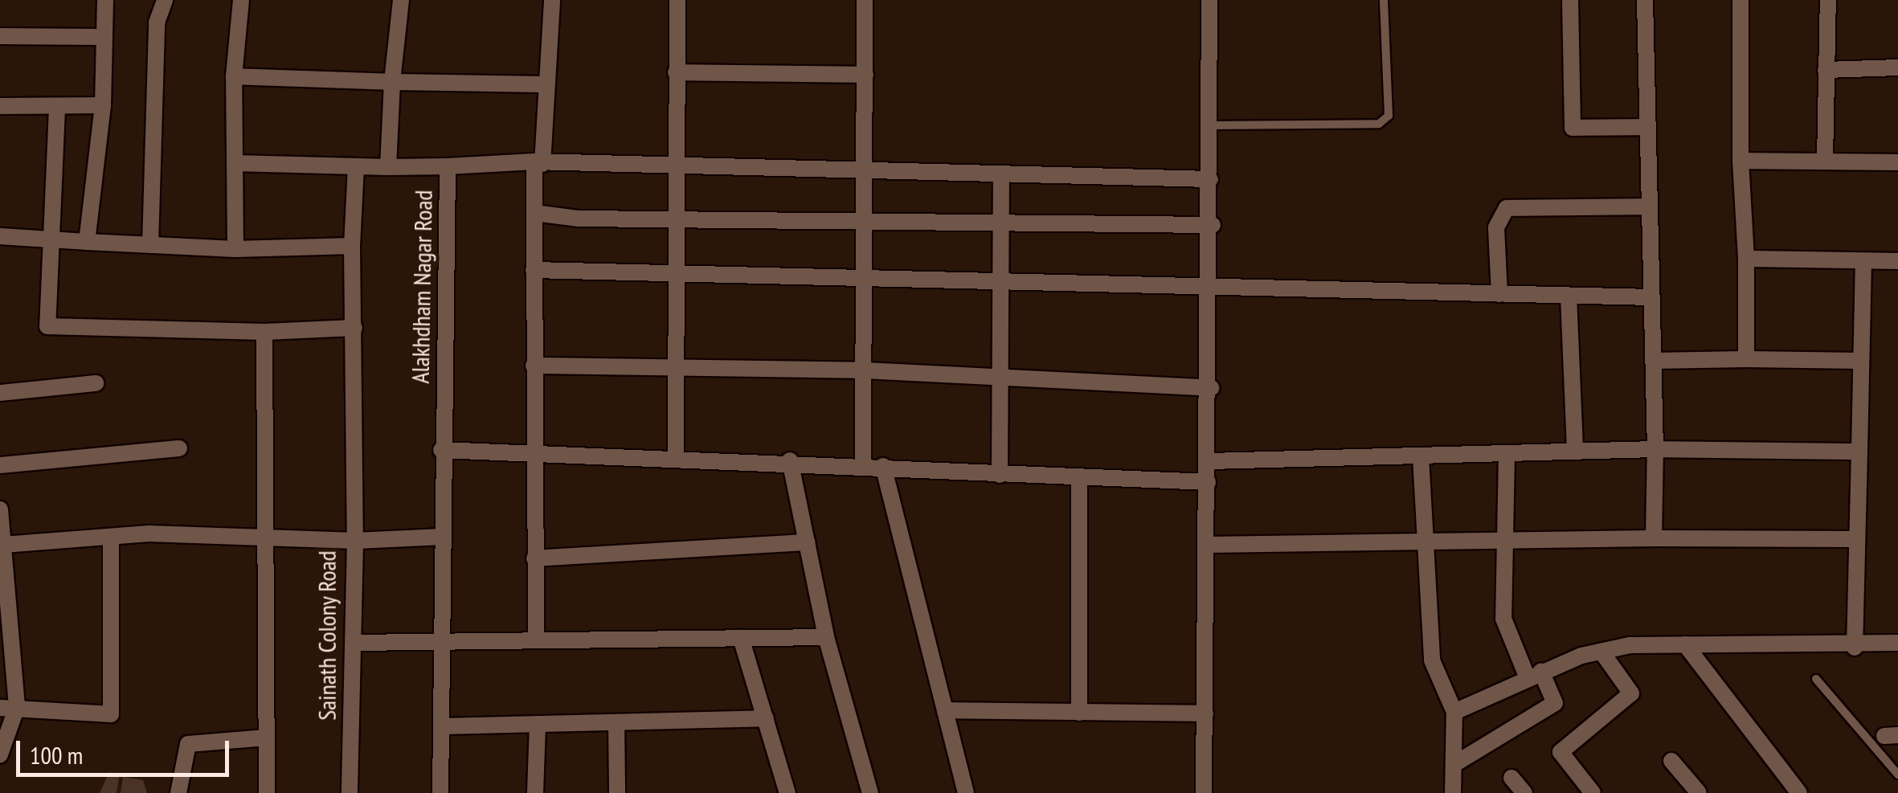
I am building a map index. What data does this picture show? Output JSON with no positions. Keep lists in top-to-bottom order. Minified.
{"streets":{"street":["Alakhdham Nagar Road","Sainath Colony Road"]},"scale_bar":"100 m"}
